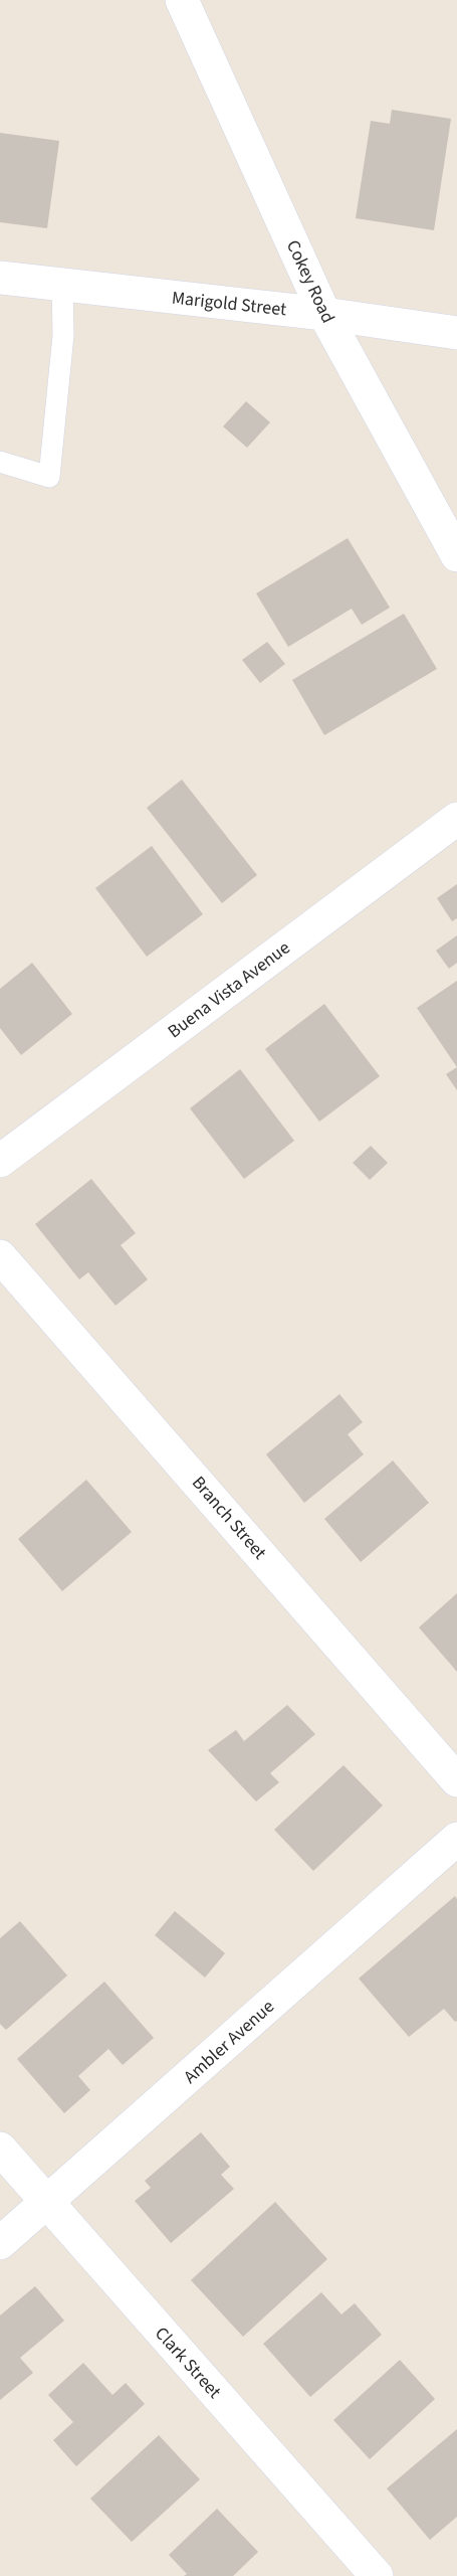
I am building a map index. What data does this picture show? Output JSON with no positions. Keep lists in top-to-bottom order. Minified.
{"streets":{"street":["Cokey Road","Marigold Street","Buena Vista Avenue","Branch Street","Ambler Avenue","Clark Street"]},"crossings":[["Cokey Road","Marigold Street"],["Ambler Avenue","Clark Street"]]}
